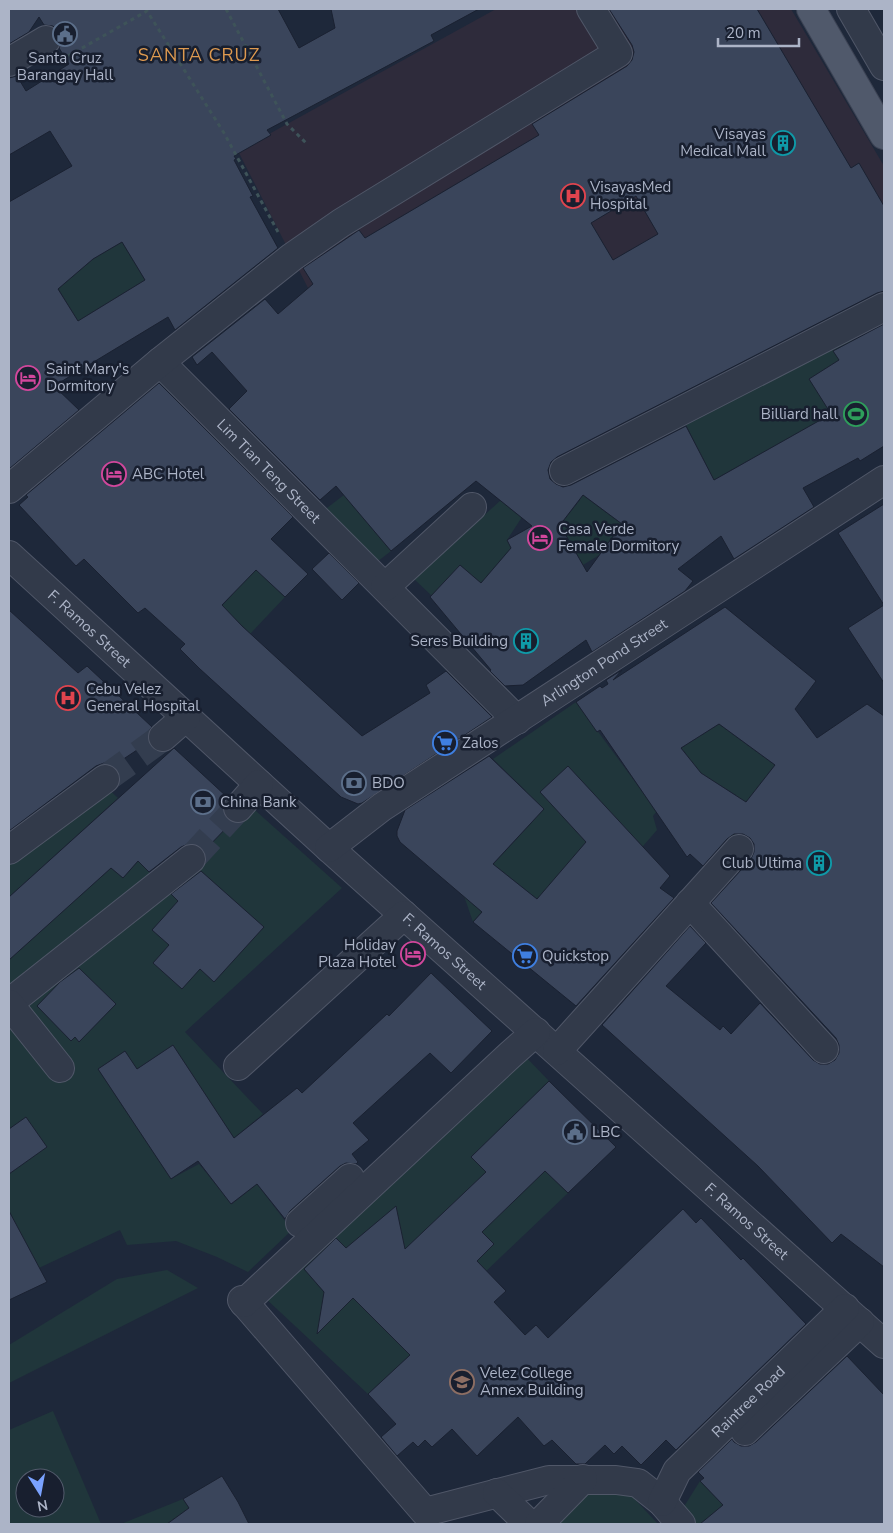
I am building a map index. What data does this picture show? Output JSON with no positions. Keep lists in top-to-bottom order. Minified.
{"streets":{"street":["Lim Tian Teng Street","F. Ramos Street","Arlington Pond Street","Raintree Road"]},"crossings":[["Lim Tian Teng Street","Arlington Pond Street"],["F. Ramos Street","Arlington Pond Street"],["F. Ramos Street","Raintree Road"]],"districts":["SANTA CRUZ"],"places":{"public building":["Santa Cruz Barangay Hall","LBC"],"building":["Visayas Medical Mall","Seres Building","Club Ultima"],"hospital":["VisayasMed Hospital","Cebu Velez General Hospital"],"hotel":["Saint Mary's Dormitory","ABC Hotel","Casa Verde Female Dormitory","Holiday Plaza Hotel"],"sports":["Billiard hall"],"supermarket":["Zalos","Quickstop"],"bank":["BDO","China Bank"],"school or university":["Velez College Annex Building"]},"scale_bar":"20 m","north":"bottom"}
